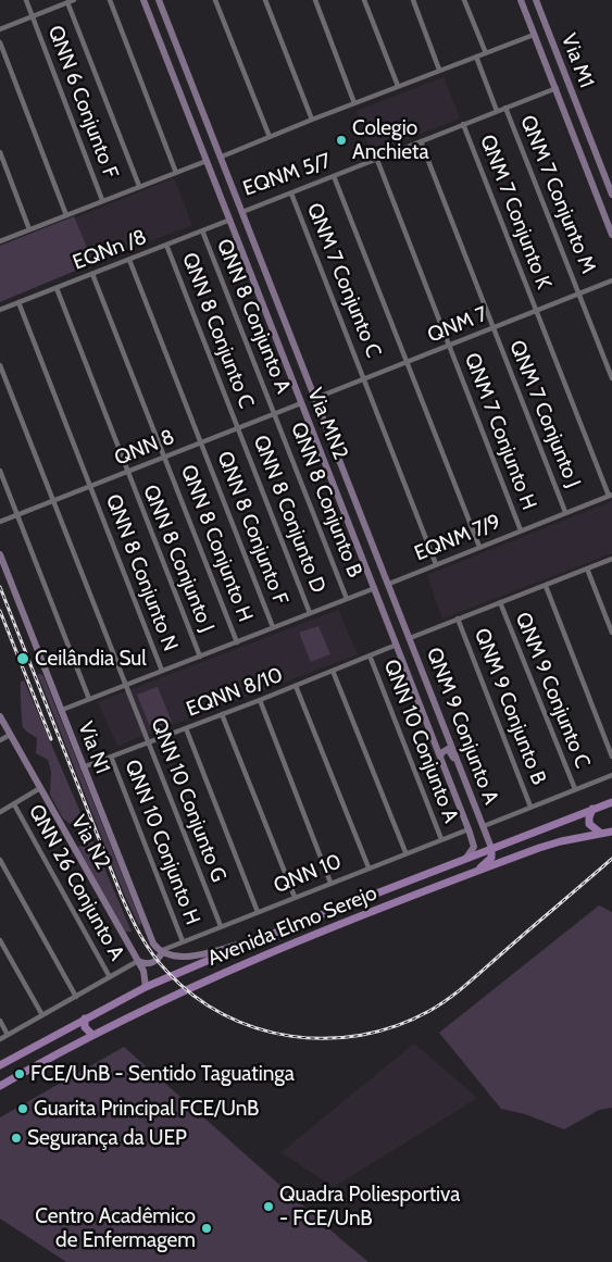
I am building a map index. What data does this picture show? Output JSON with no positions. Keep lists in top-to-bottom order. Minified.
{"streets":{"main road":["Via M1","EQNM 5/7","Via MN2","QNM 9 Conjunto A","Via N1","Via N2","Avenida Elmo Serejo"],"street":["QNN 6 Conjunto F","QNM 7 Conjunto M","QNM 7 Conjunto K","EQNn /8","QNM 7 Conjunto C","QNN 8 Conjunto A","QNM 7","QNN 8 Conjunto C","QNM 7 Conjunto J","QNM 7 Conjunto H","QNN 8","QNN 8 Conjunto B","QNN 8 Conjunto D","QNN 8 Conjunto F","EQNM 7/9","QNN 8 Conjunto H","QNN 8 Conjunto J","QNN 8 Conjunto N","QNM 9 Conjunto C","EQNN 8/10","QNM 9 Conjunto B","QNN 10 Conjunto A","QNN 10 Conjunto G","QNN 10 Conjunto H","QNN 10","QNN 26 Conjunto A"]},"crossings":[["Via M1","EQNM 5/7"],["EQNM 5/7","QNM 7 Conjunto M"],["EQNM 5/7","QNM 7 Conjunto K"],["EQNM 5/7","QNM 7 Conjunto C"],["EQNM 5/7","QNM 7 Conjunto J"],["EQNM 5/7","QNM 7 Conjunto H"],["QNM 7 Conjunto M","QNM 7"],["QNM 7 Conjunto K","QNM 7"],["QNM 7 Conjunto K","EQNM 7/9"],["EQNn /8","QNN 8 Conjunto A"],["EQNn /8","QNN 8 Conjunto C"],["EQNn /8","Via MN2"],["EQNn /8","QNN 8 Conjunto F"],["EQNn /8","QNN 8 Conjunto H"],["EQNn /8","QNN 8 Conjunto J"],["EQNn /8","QNN 8 Conjunto N"],["QNM 7 Conjunto C","QNM 7"],["QNM 7 Conjunto C","EQNM 7/9"],["QNN 8 Conjunto A","QNN 8"],["QNN 8 Conjunto A","QNN 8 Conjunto B"],["QNM 7","QNM 7 Conjunto J"],["QNM 7","QNM 7 Conjunto H"],["QNN 8 Conjunto C","QNN 8"],["QNN 8 Conjunto C","QNN 8 Conjunto D"],["QNM 7 Conjunto J","EQNM 7/9"],["Via MN2","QNN 8"],["Via MN2","EQNN 8/10"],["Via MN2","QNN 10"],["Via MN2","Avenida Elmo Serejo"],["QNM 7 Conjunto H","EQNM 7/9"],["QNN 8","QNN 8 Conjunto B"],["QNN 8","QNN 8 Conjunto D"],["QNN 8","QNN 8 Conjunto F"],["QNN 8","QNN 8 Conjunto H"],["QNN 8","QNN 8 Conjunto J"],["QNN 8","QNN 8 Conjunto N"],["QNN 8","QNN 10 Conjunto G"],["EQNN 8/10","QNN 10 Conjunto A"],["EQNN 8/10","Via N1"],["EQNN 8/10","QNN 10 Conjunto G"],["EQNN 8/10","QNN 10 Conjunto H"],["QNM 9 Conjunto A","Avenida Elmo Serejo"],["QNN 10 Conjunto A","QNN 10"],["Via N1","QNN 10"],["Via N1","Avenida Elmo Serejo"],["QNN 10 Conjunto G","QNN 10"],["Via N2","Avenida Elmo Serejo"],["QNN 10 Conjunto H","QNN 10"],["QNN 10","Avenida Elmo Serejo"]],"places":["Colegio Anchieta","Ceilândia Sul","FCE/UnB - Sentido Taguatinga","Guarita Principal FCE/UnB","Segurança da UEP","Quadra Poliesportiva - FCE/UnB","Centro Acadêmico de Enfermagem"]}
